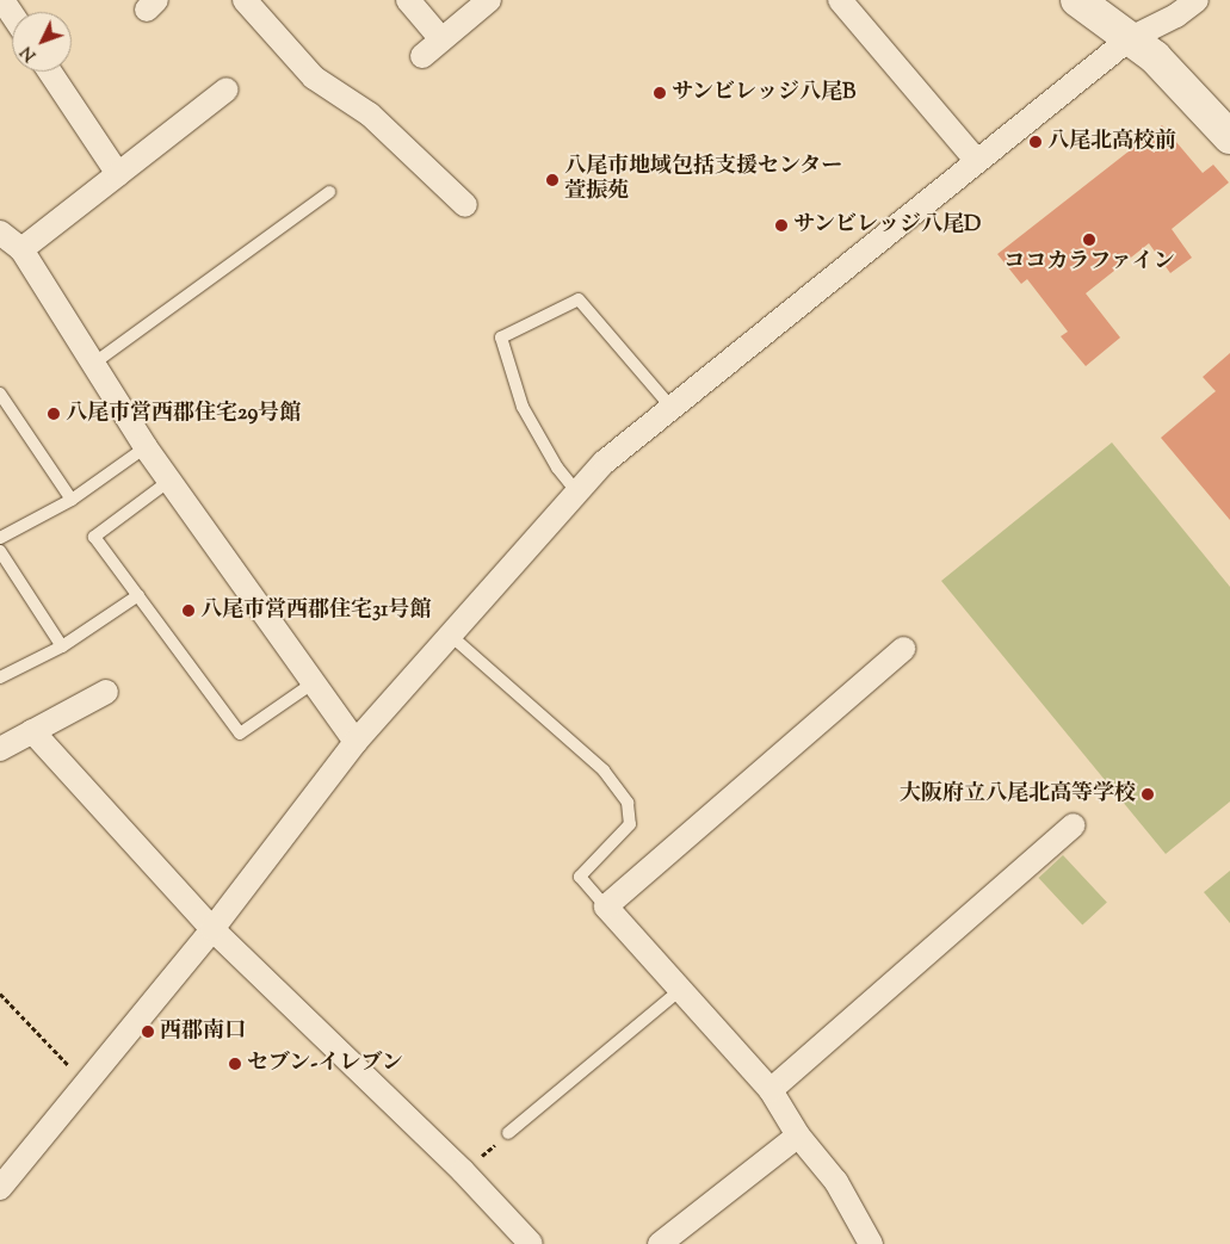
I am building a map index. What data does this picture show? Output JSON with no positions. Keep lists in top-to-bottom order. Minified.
{"places":["サンビレッジ八尾B","八尾北高校前","八尾市地域包括支援センター 萱振苑","サンビレッジ八尾D","ココカラファイン","八尾市営西郡住宅29号館","八尾市営西郡住宅31号館","大阪府立八尾北高等学校","西郡南口","セブン-イレブン"],"north":"bottom left"}
